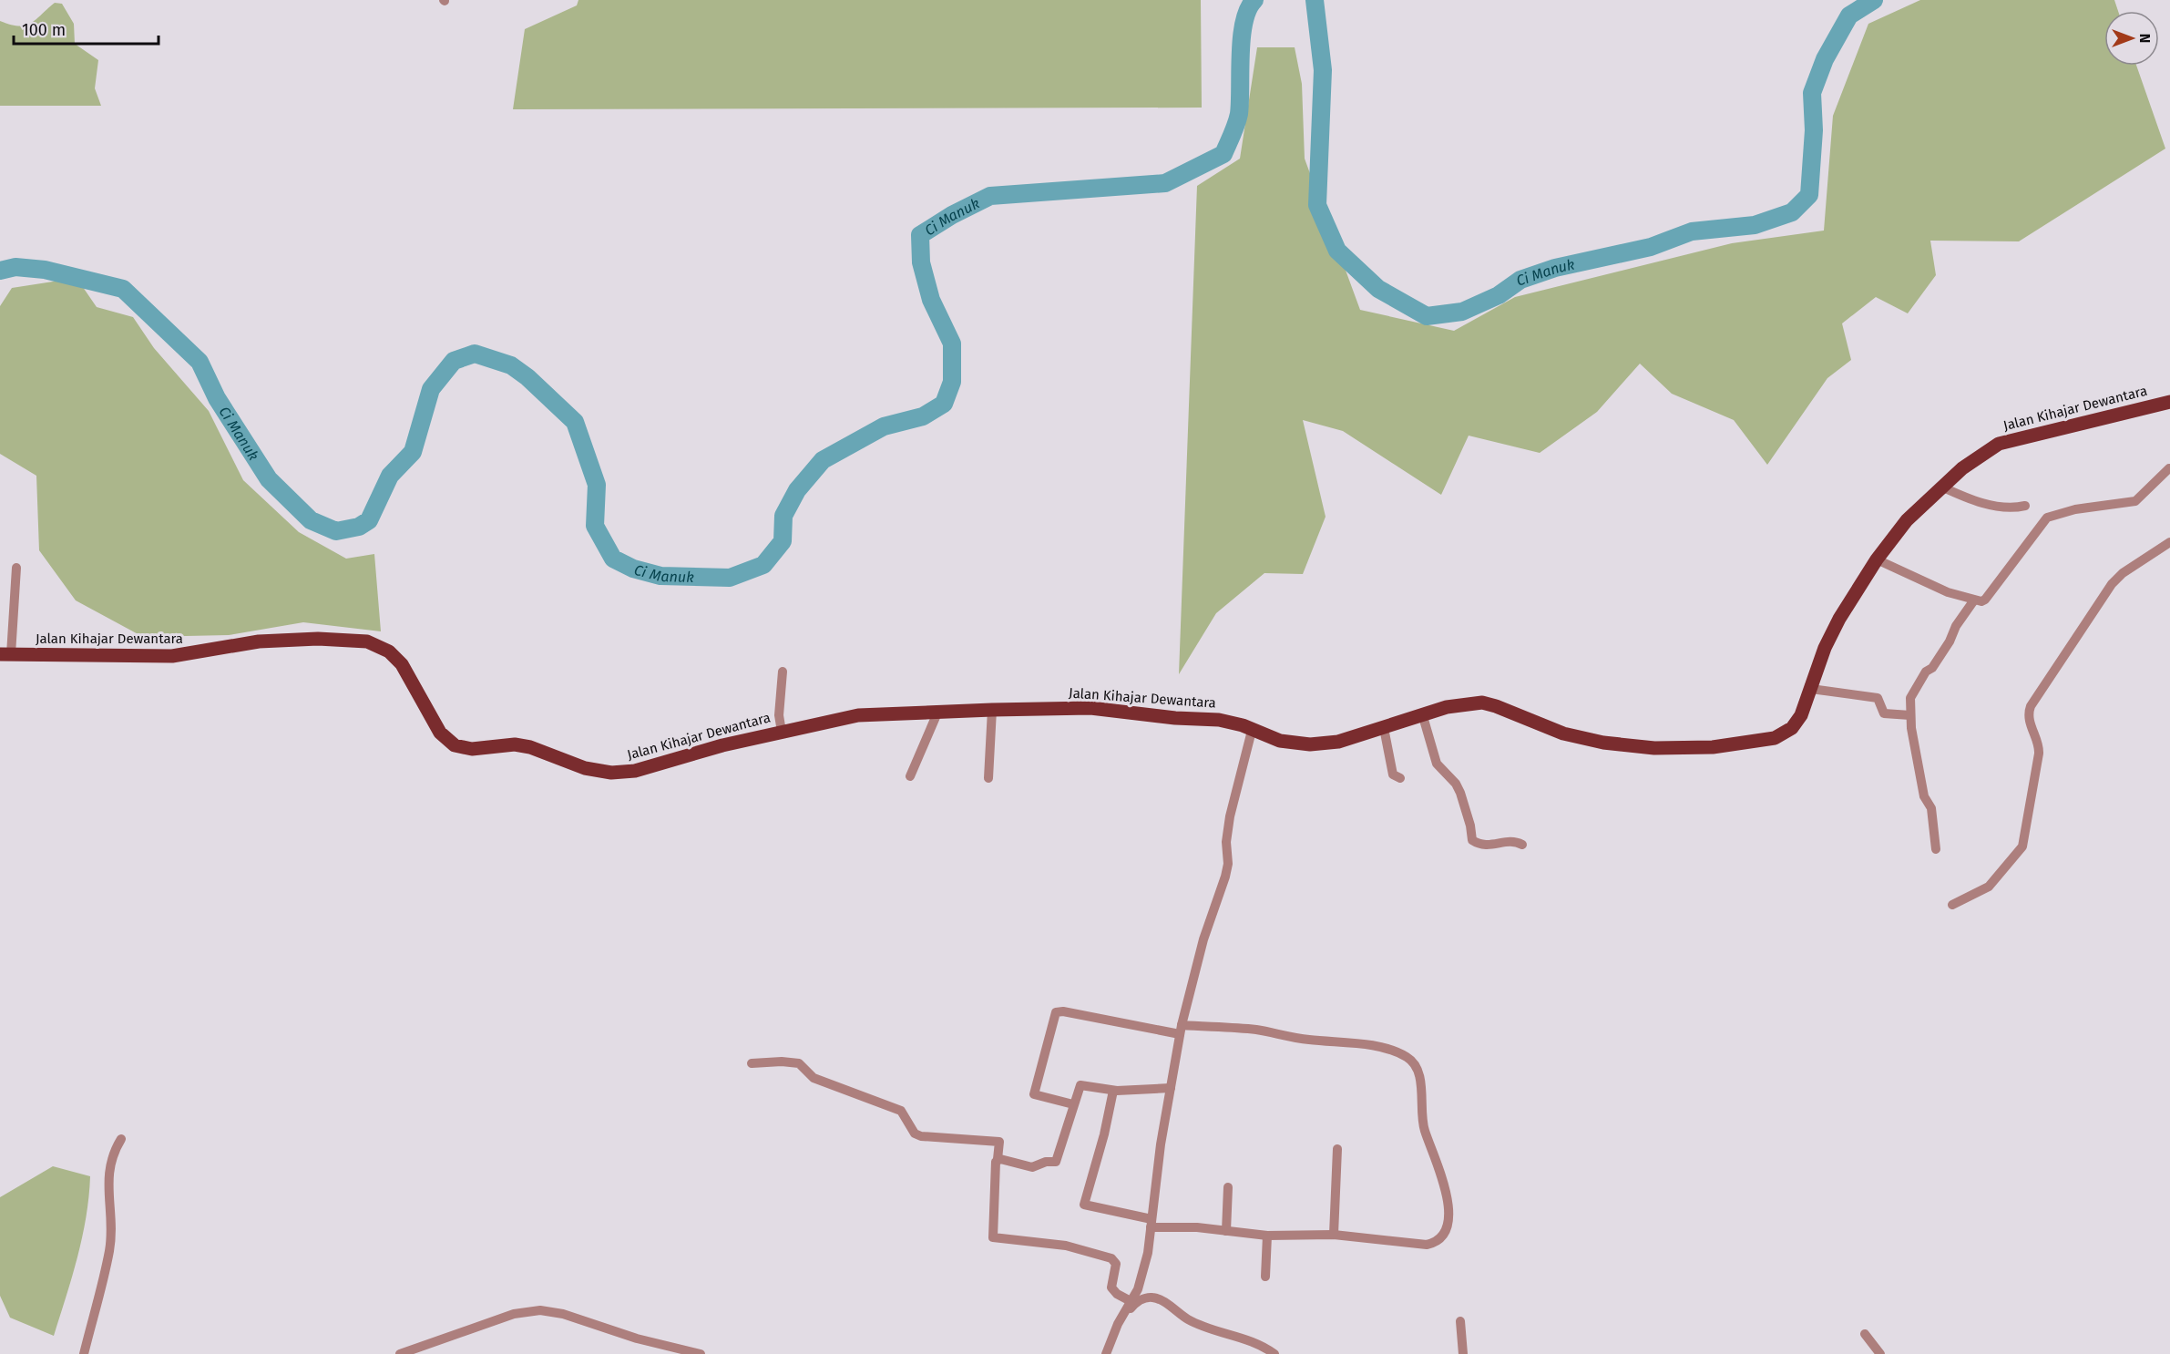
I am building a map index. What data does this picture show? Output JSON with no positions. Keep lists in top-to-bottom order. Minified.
{"streets":{"main road":["Jalan Kihajar Dewantara"]},"water":["Ci Manuk"],"scale_bar":"100 m","north":"right"}
